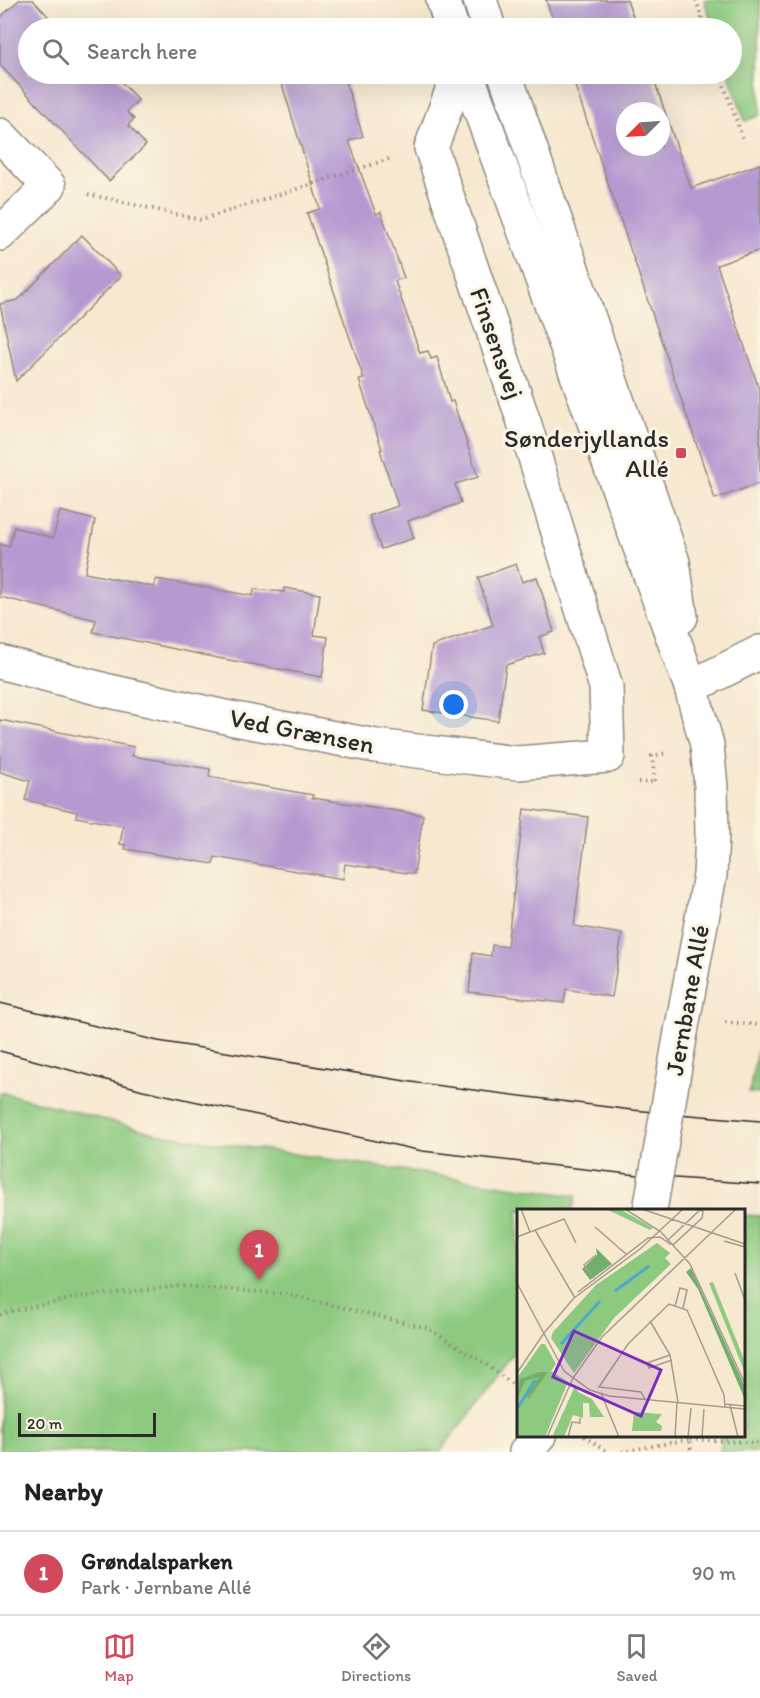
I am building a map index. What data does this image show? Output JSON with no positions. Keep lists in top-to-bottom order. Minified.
{"streets":{"street":["Finsensvej","Ved Grænsen","Jernbane Allé"]},"crossings":[["Finsensvej","Ved Grænsen"]],"places":{"transit":["Sønderjyllands Allé"]},"scale_bar":"20 m","north":"bottom left","page":{"search":"Search here","pins":"1","scale":"20 m","heading":"Nearby","list":[{"mark":"1","name":"Grøndalsparken","note":"Park · Jernbane Allé","value":"90 m"}],"nav":["Map","Directions","Saved"]}}
